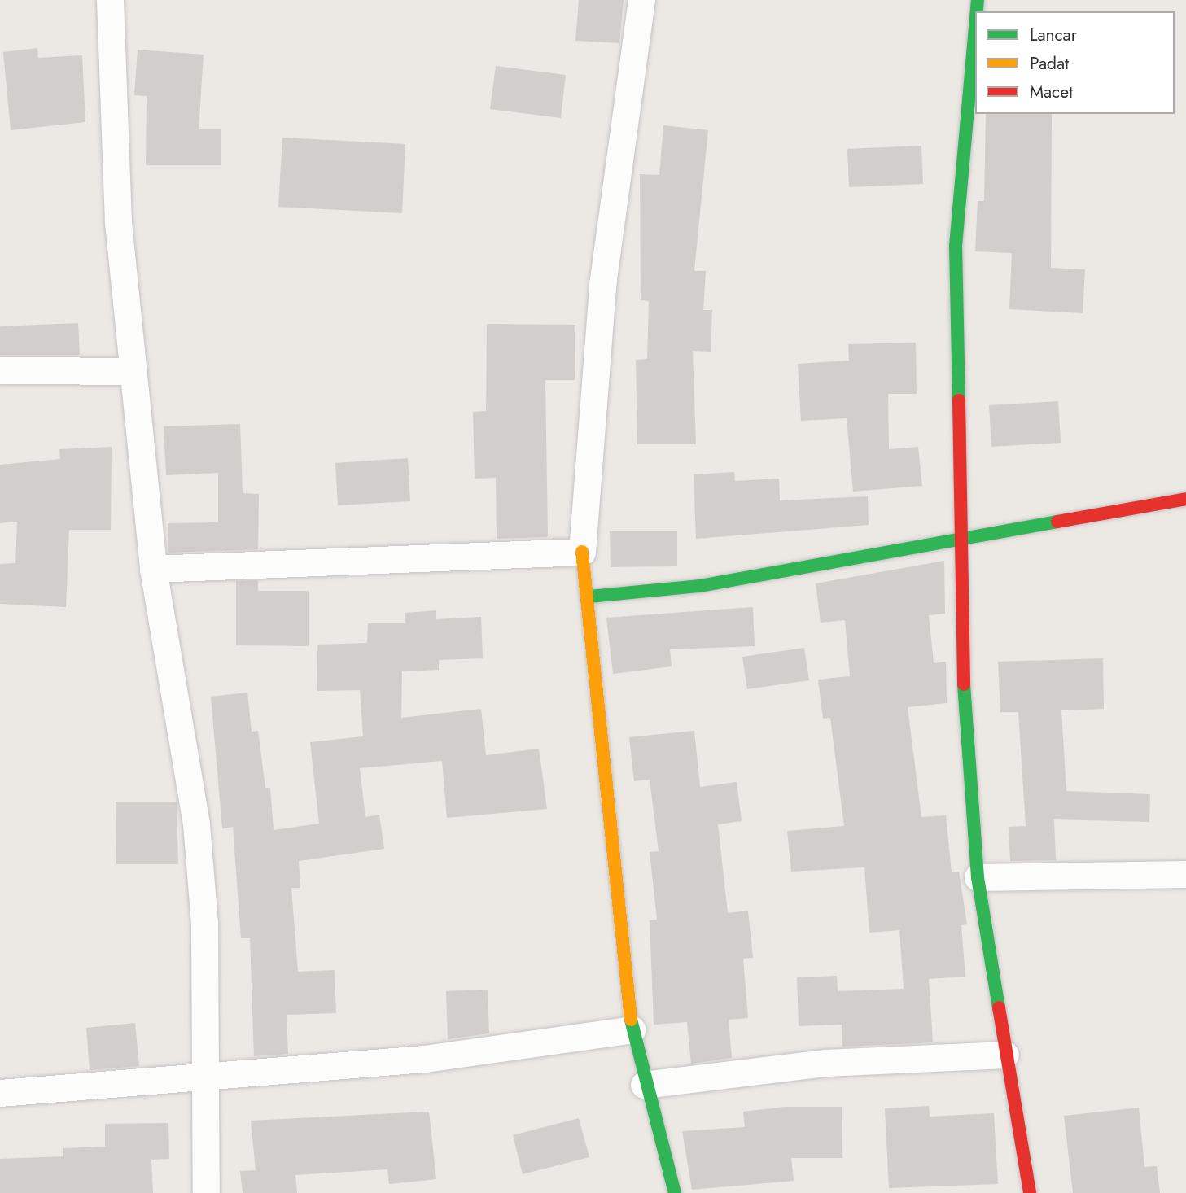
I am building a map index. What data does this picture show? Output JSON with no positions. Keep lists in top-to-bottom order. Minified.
{"legend":["Lancar","Padat","Macet"]}
